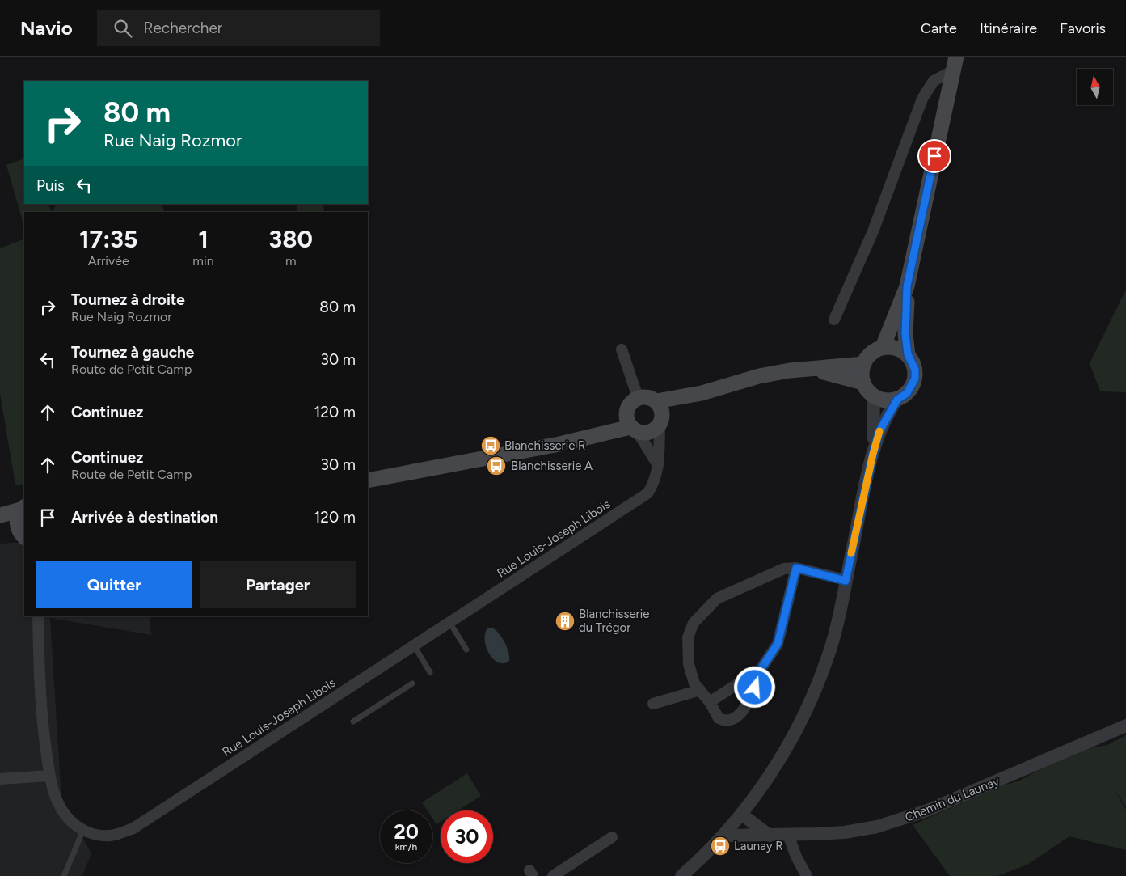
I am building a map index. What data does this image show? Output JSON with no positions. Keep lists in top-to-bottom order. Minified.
{"streets":{"street":["Rue Louis-Joseph Libois","Chemin du Launay"]},"places":{"bus stop":["Blanchisserie R","Blanchisserie A","Launay R"],"building":["Blanchisserie du Trégor"]},"north":"top","page":{"header":"Navio","search":"Rechercher","nav":["Carte","Itinéraire","Favoris"],"turn":["80 m","Rue Naig Rozmor"],"then":"Puis","eta":["17:35","Arrivée","1","min","380","m"],"list":[{"name":"Tournez à droite","note":"Rue Naig Rozmor","value":"80 m"},{"name":"Tournez à gauche","note":"Route de Petit Camp","value":"30 m"},{"name":"Continuez","value":"120 m"},{"name":"Continuez","note":"Route de Petit Camp","value":"30 m"},{"name":"Arrivée à destination","value":"120 m"}],"buttons":["Quitter","Partager"],"speed":"20 km/h","limit":"30"}}
